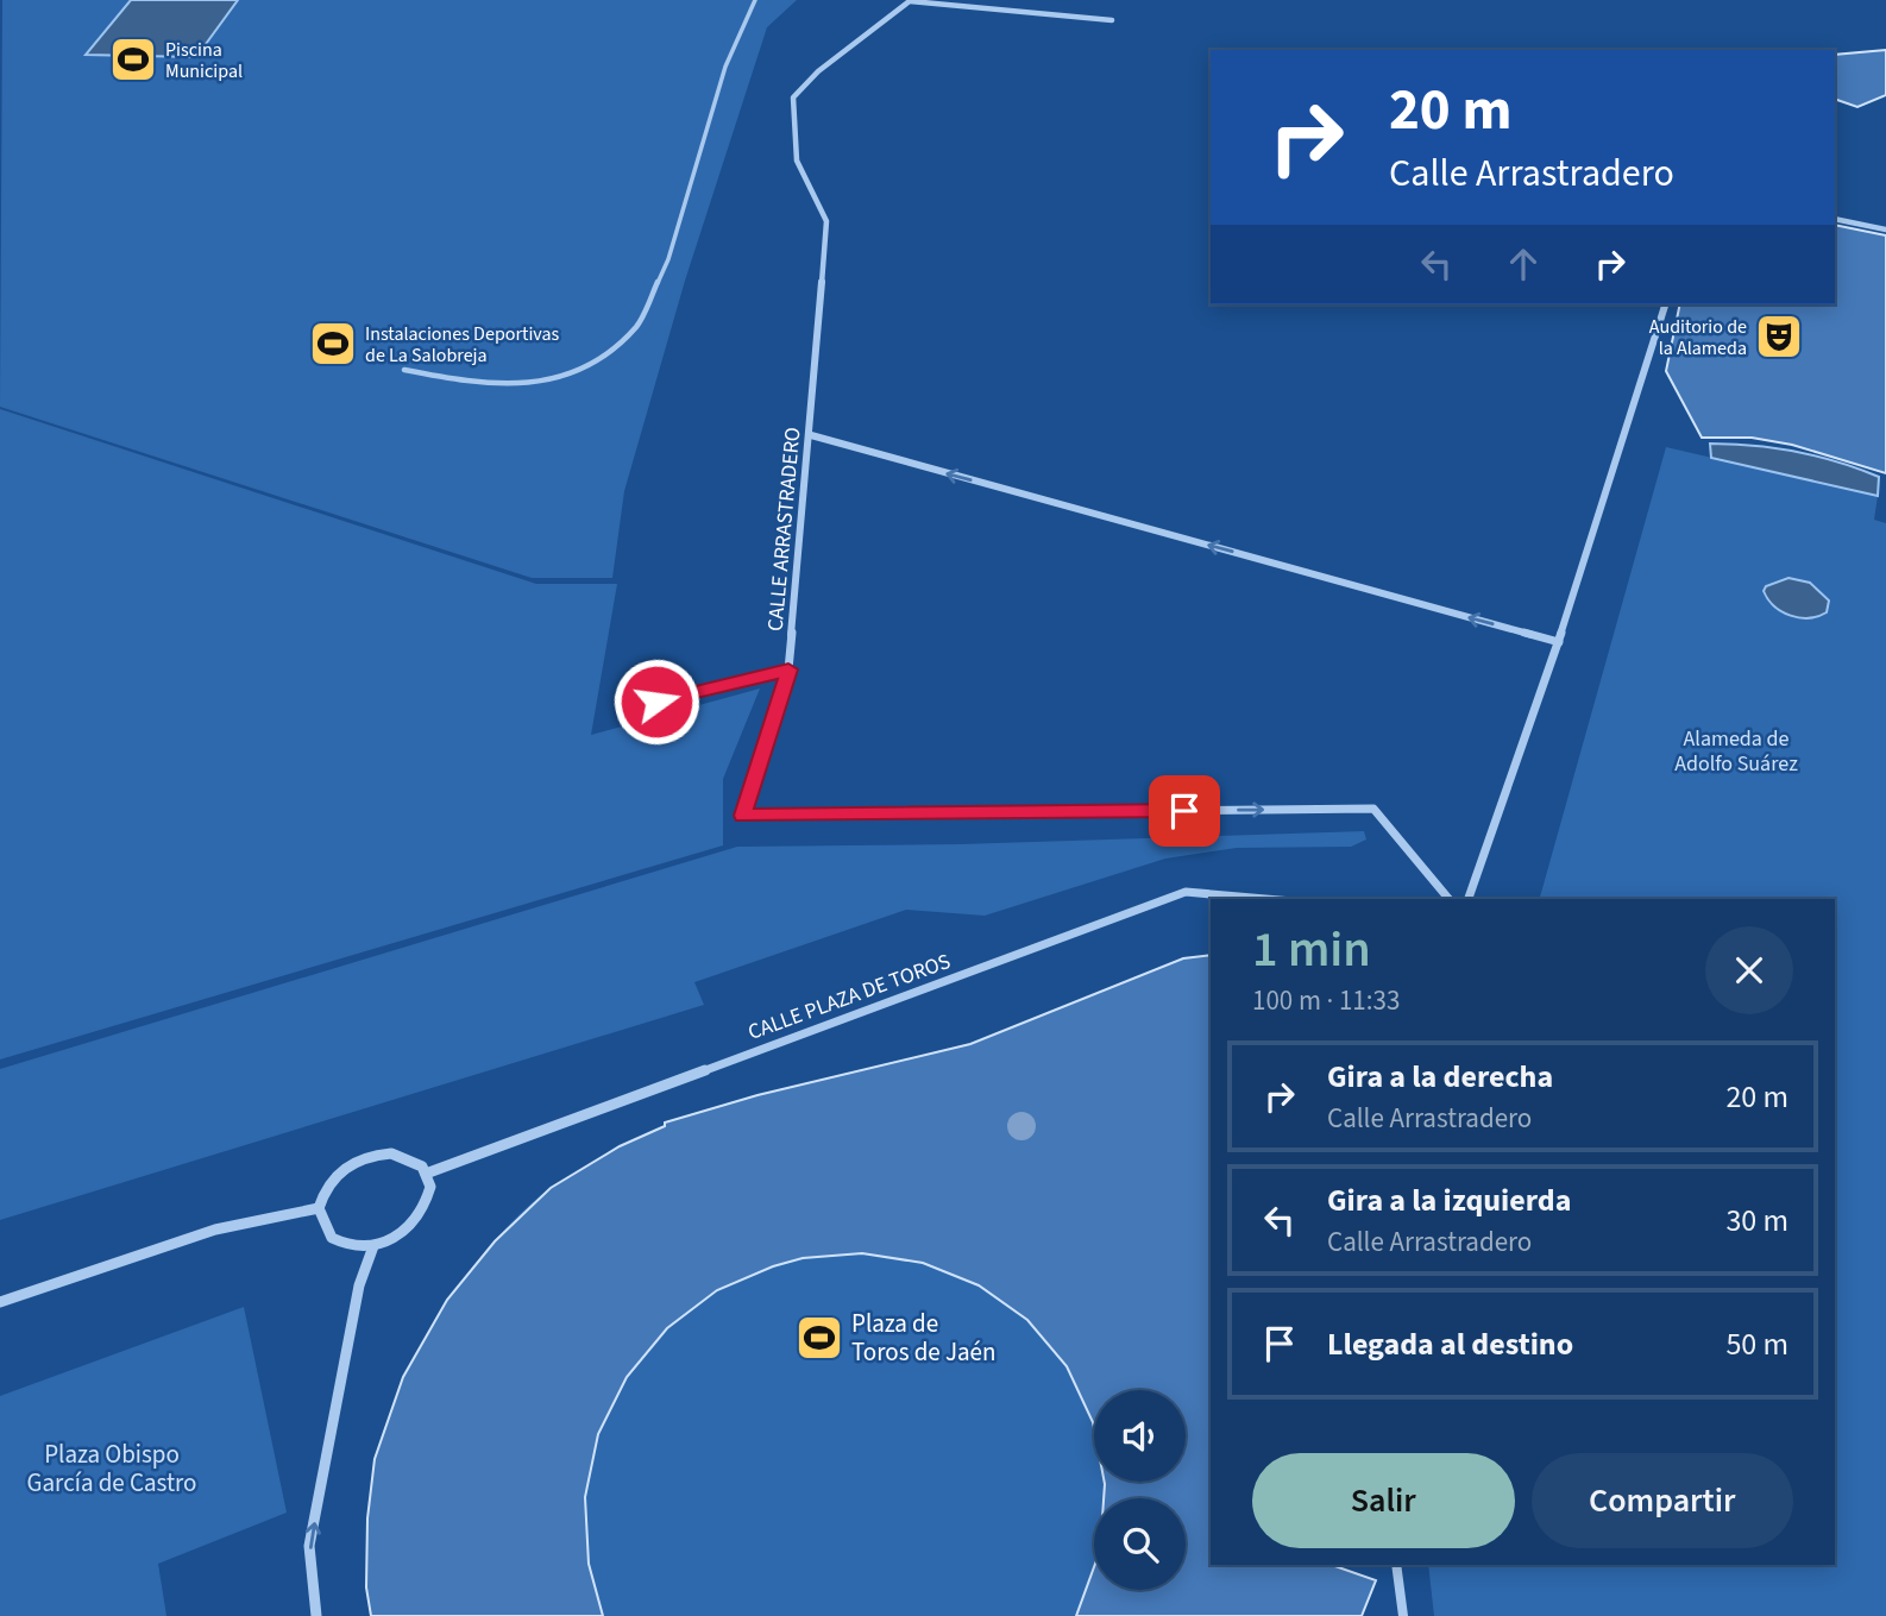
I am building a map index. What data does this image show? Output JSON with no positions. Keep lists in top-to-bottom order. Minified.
{"streets":{"street":["CALLE ARRASTRADERO","CALLE PLAZA DE TOROS"]},"parks":["Alameda de Adolfo Suárez","Plaza Obispo García de Castro"],"places":{"sports":["Piscina Municipal","Instalaciones Deportivas de La Salobreja","Plaza de Toros de Jaén"],"theatre":["Auditorio de la Alameda"]},"page":{"turn":["20 m","Calle Arrastradero"],"heading":["1 min","100 m · 11:33"],"list":[{"name":"Gira a la derecha","note":"Calle Arrastradero","value":"20 m"},{"name":"Gira a la izquierda","note":"Calle Arrastradero","value":"30 m"},{"name":"Llegada al destino","value":"50 m"}],"buttons":["Salir","Compartir"]}}
